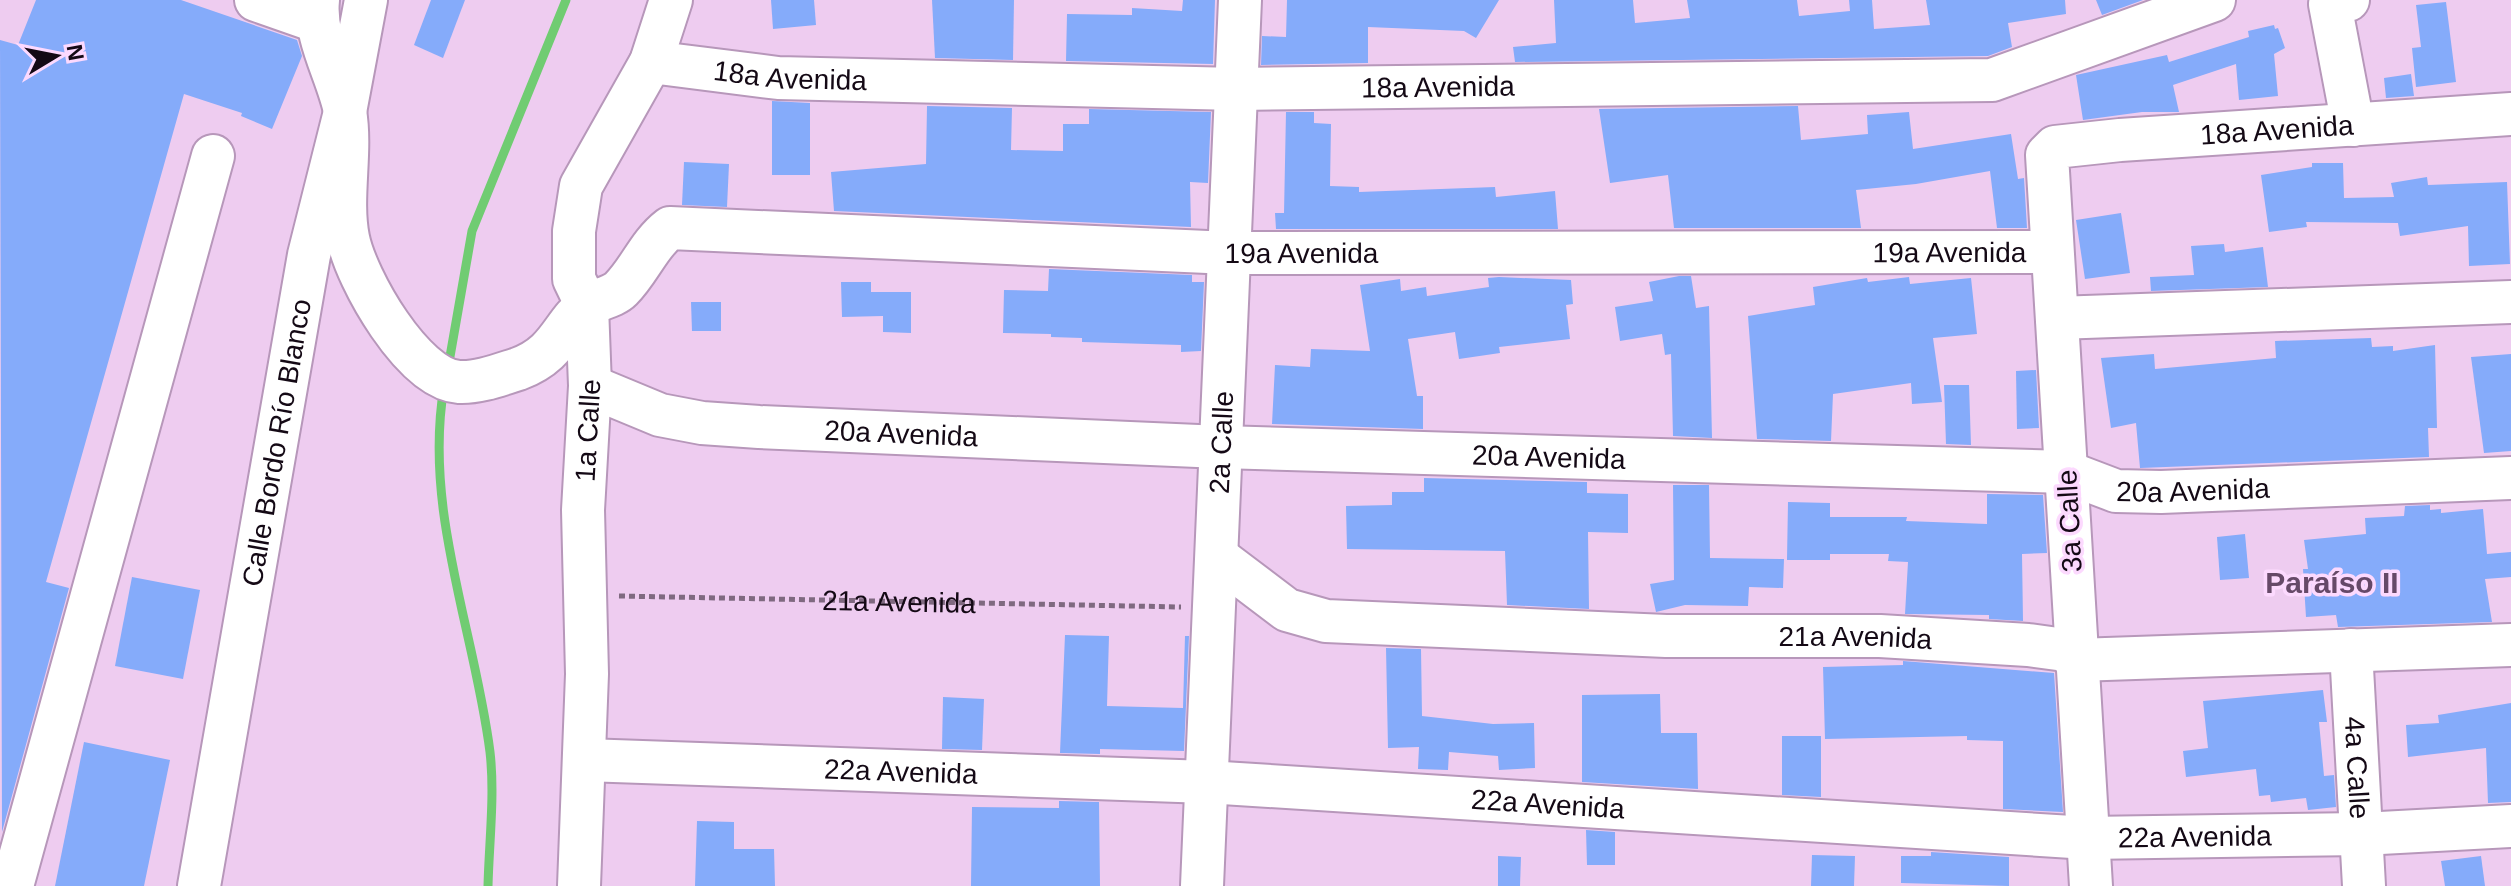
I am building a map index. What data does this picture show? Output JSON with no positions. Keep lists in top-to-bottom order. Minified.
{"streets":{"street":["18a Avenida","19a Avenida","1a Calle","20a Avenida","Calle Bordo Río Blanco","2a Calle","3a Calle","21a Avenida","4a Calle","22a Avenida"]},"crossings":[["18a Avenida","1a Calle"],["18a Avenida","2a Calle"],["18a Avenida","3a Calle"],["19a Avenida","1a Calle"],["19a Avenida","2a Calle"],["19a Avenida","3a Calle"],["1a Calle","20a Avenida"],["1a Calle","21a Avenida"],["1a Calle","22a Avenida"],["20a Avenida","2a Calle"],["20a Avenida","3a Calle"],["2a Calle","21a Avenida"],["2a Calle","22a Avenida"],["3a Calle","21a Avenida"],["3a Calle","22a Avenida"],["21a Avenida","4a Calle"],["4a Calle","22a Avenida"]],"districts":["Paraíso II"],"north":"right"}
